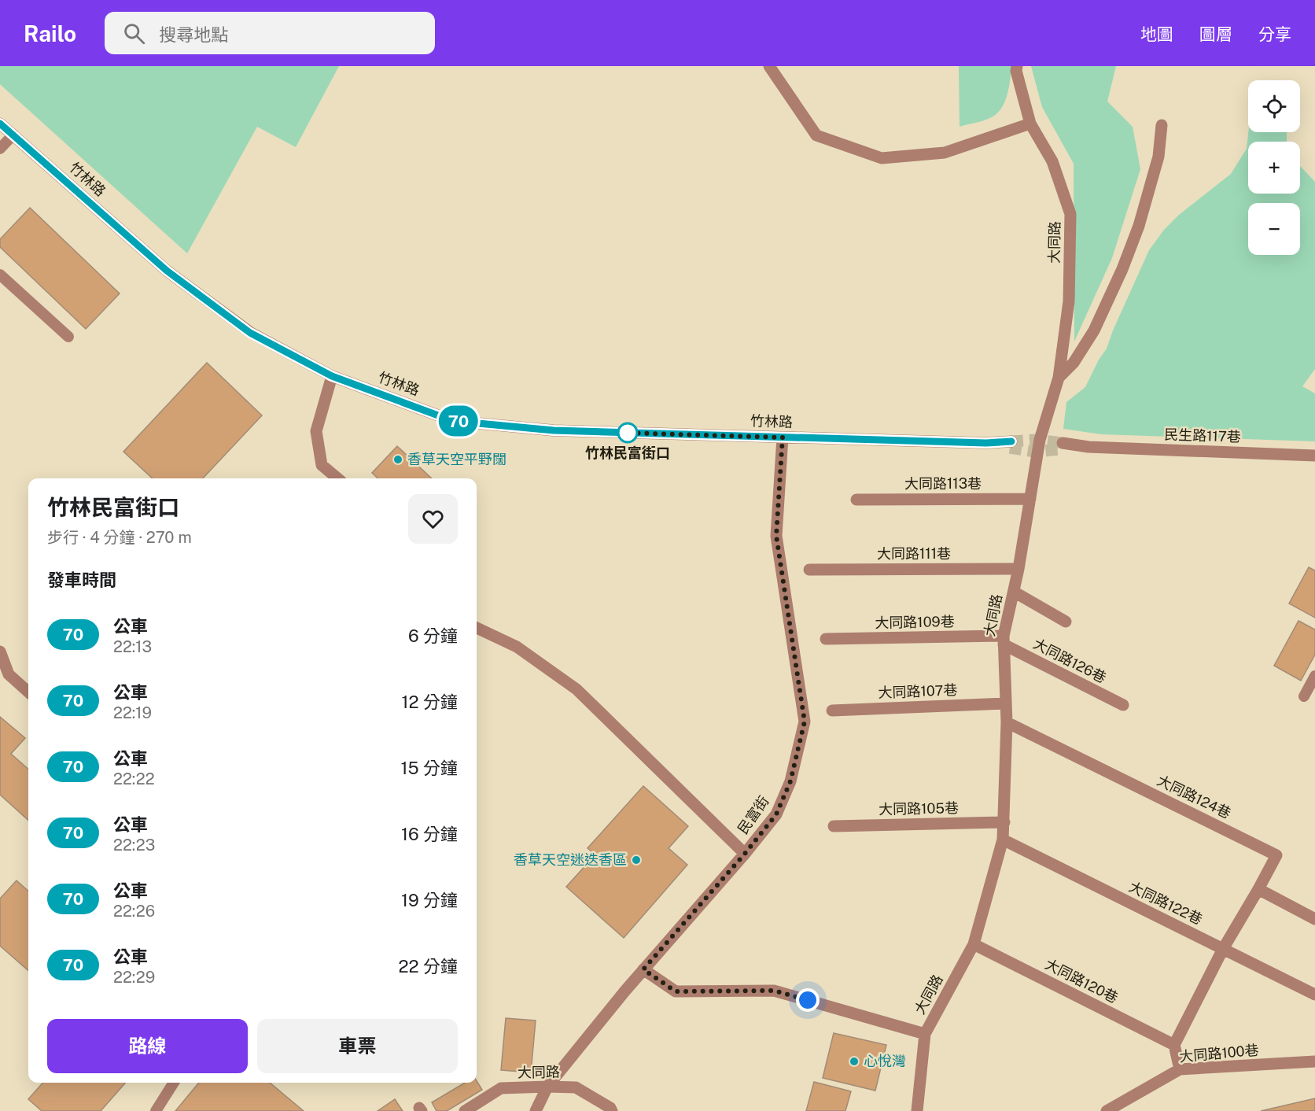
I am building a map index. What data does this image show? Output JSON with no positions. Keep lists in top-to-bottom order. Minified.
{"streets":{"street":["竹林路","大同路","民生路117巷","大同路113巷","大同路111巷","大同路109巷","大同路126巷","大同路107巷","大同路124巷","大同路105巷","民富街","大同路122巷","大同路120巷","大同路100巷"]},"crossings":[["竹林路","民富街"],["大同路","大同路113巷"],["大同路","大同路111巷"],["大同路","大同路109巷"],["大同路","大同路126巷"],["大同路","大同路107巷"],["大同路","大同路124巷"],["大同路","大同路105巷"],["大同路","民富街"],["大同路","大同路122巷"],["大同路","大同路120巷"],["大同路109巷","大同路126巷"]],"places":["竹林民富街口","香草天空平野闊","香草天空迷迭香區","心悅灣"],"lines":["bus line 70"],"page":{"header":"Railo","search":"搜尋地點","nav":["地圖","圖層","分享"],"on_map":"70","map_buttons":["+","−"],"heading":[["竹林民富街口","步行 · 4 分鐘 · 270 m"],"發車時間"],"list":[{"mark":"70","name":"公車","note":"22:13","value":"6 分鐘"},{"mark":"70","name":"公車","note":"22:19","value":"12 分鐘"},{"mark":"70","name":"公車","note":"22:22","value":"15 分鐘"},{"mark":"70","name":"公車","note":"22:23","value":"16 分鐘"},{"mark":"70","name":"公車","note":"22:26","value":"19 分鐘"},{"mark":"70","name":"公車","note":"22:29","value":"22 分鐘"}],"buttons":["路線","車票"]}}
